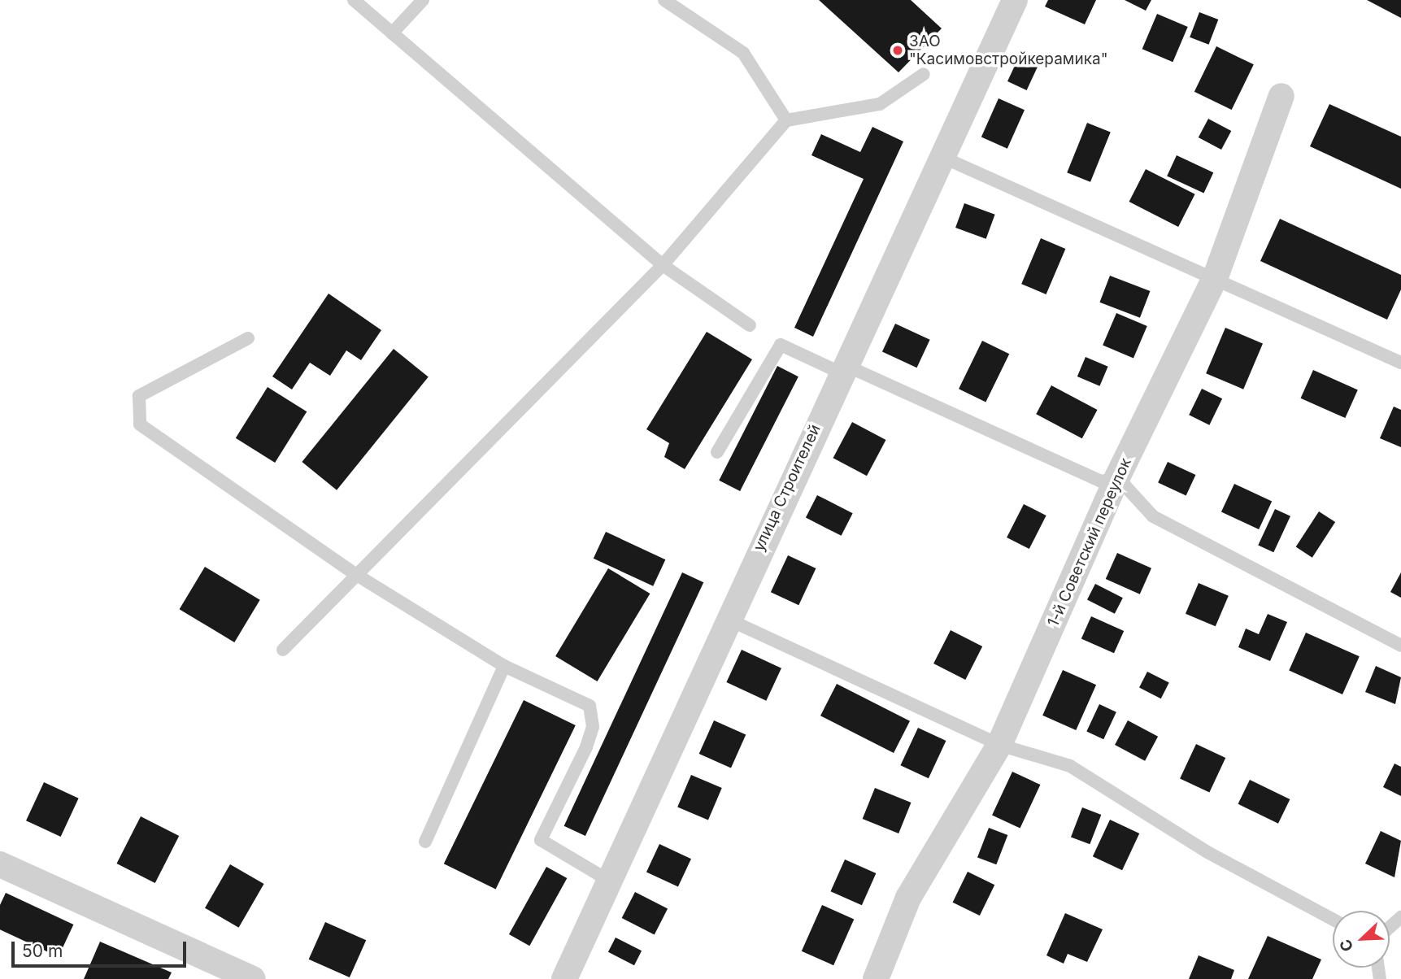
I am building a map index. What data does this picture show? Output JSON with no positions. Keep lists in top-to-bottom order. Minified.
{"streets":{"street":["улица Строителей","1-й Советский переулок"]},"places":["ЗАО \"Касимовстройкерамика\""],"scale_bar":"50 m","north":"bottom left"}
